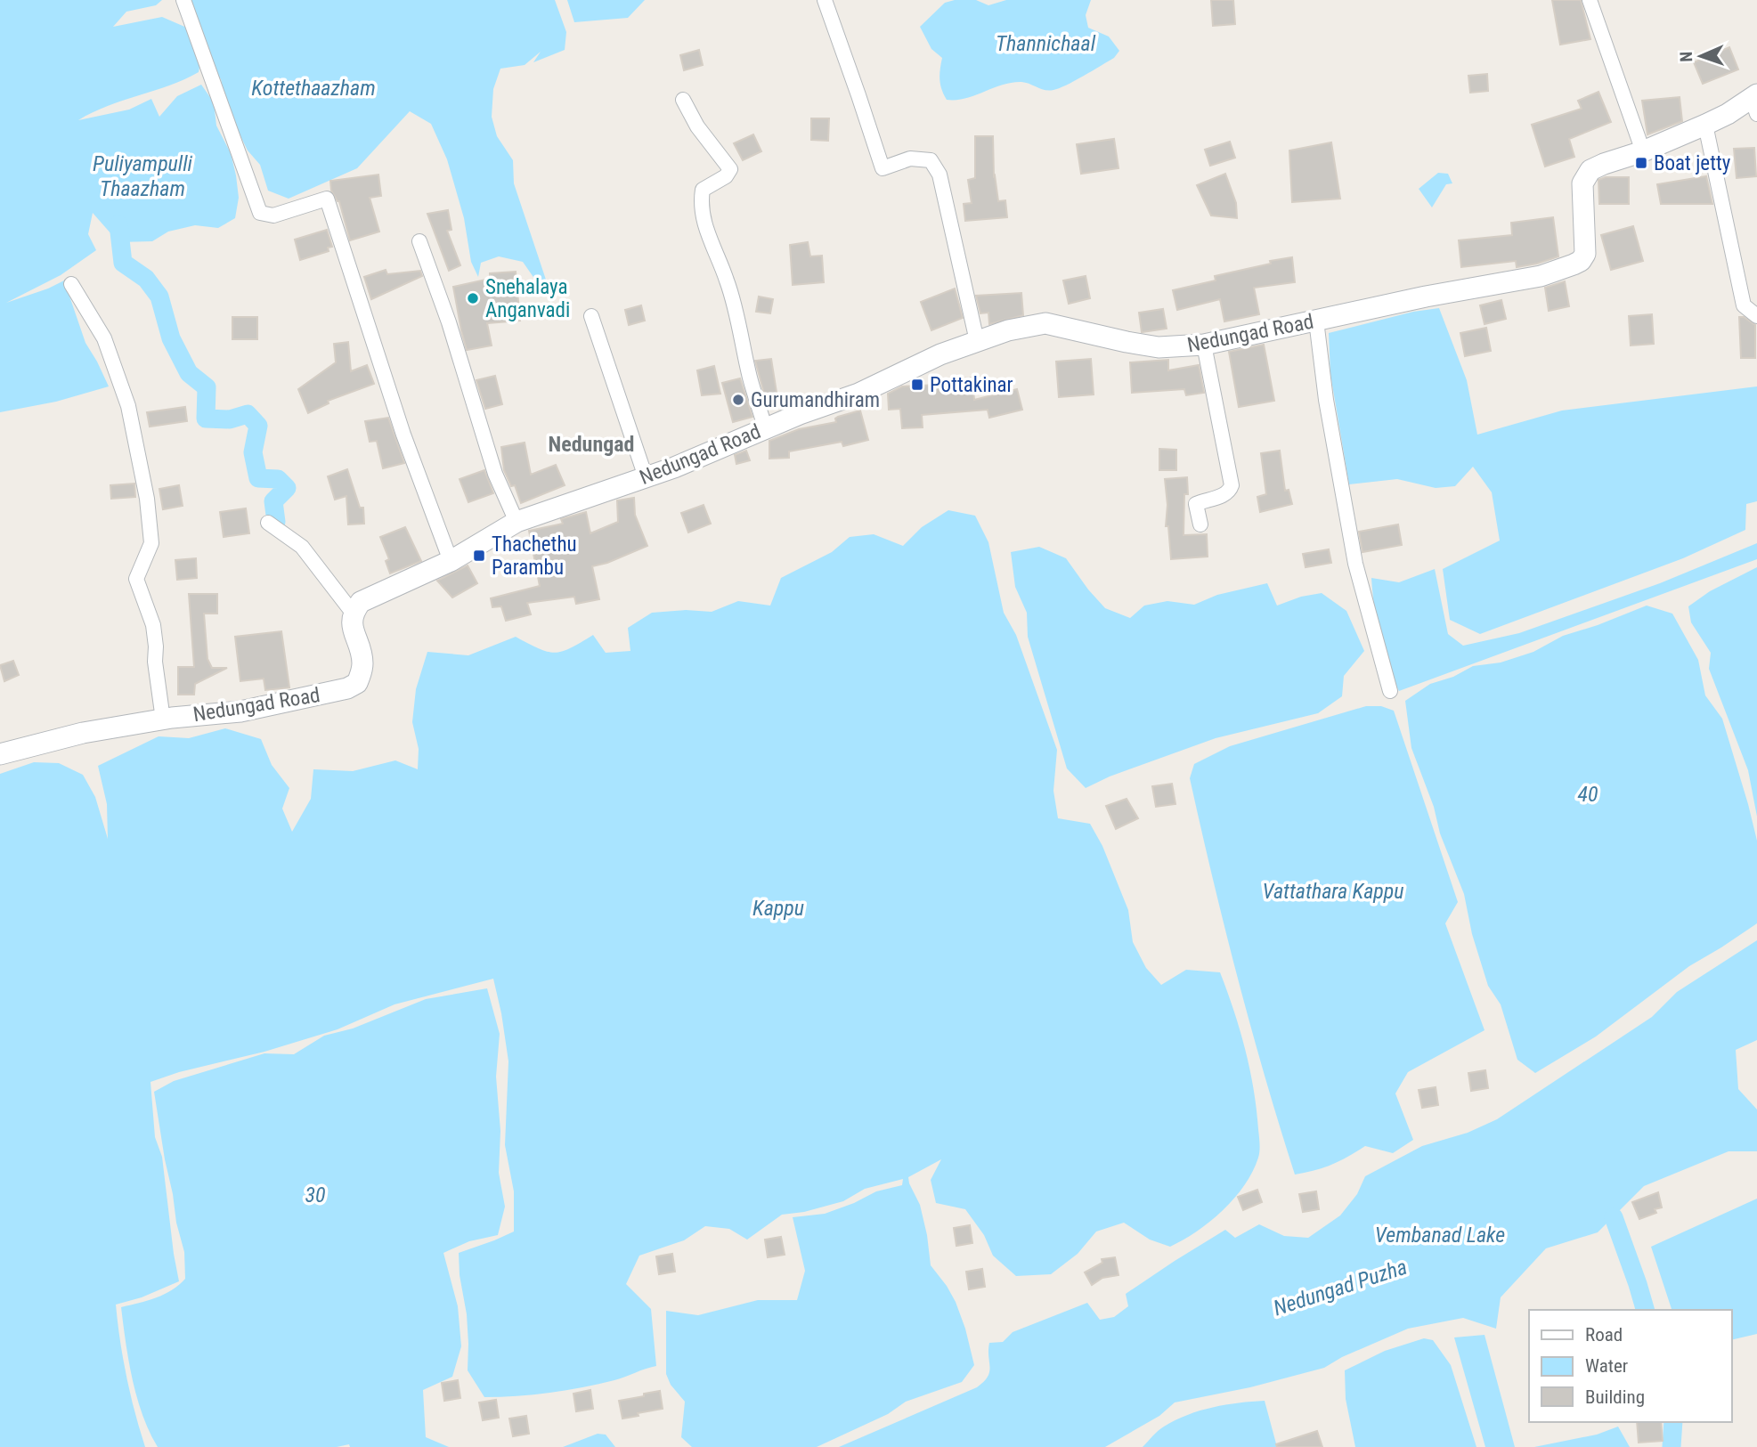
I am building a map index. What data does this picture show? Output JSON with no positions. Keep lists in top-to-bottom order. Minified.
{"streets":{"main road":["Nedungad Road"]},"districts":["Nedungad"],"water":["Thannichaal","Kottethaazham","Puliyampulli Thaazham","40","Vattathara Kappu","Kappu","30","Vembanad Lake","Nedungad Puzha"],"places":{"transit":["Boat jetty","Pottakinar","Thachethu Parambu"],"other":["Snehalaya Anganvadi","Gurumandhiram"]},"legend":["Road","Water","Building"],"north":"left"}
